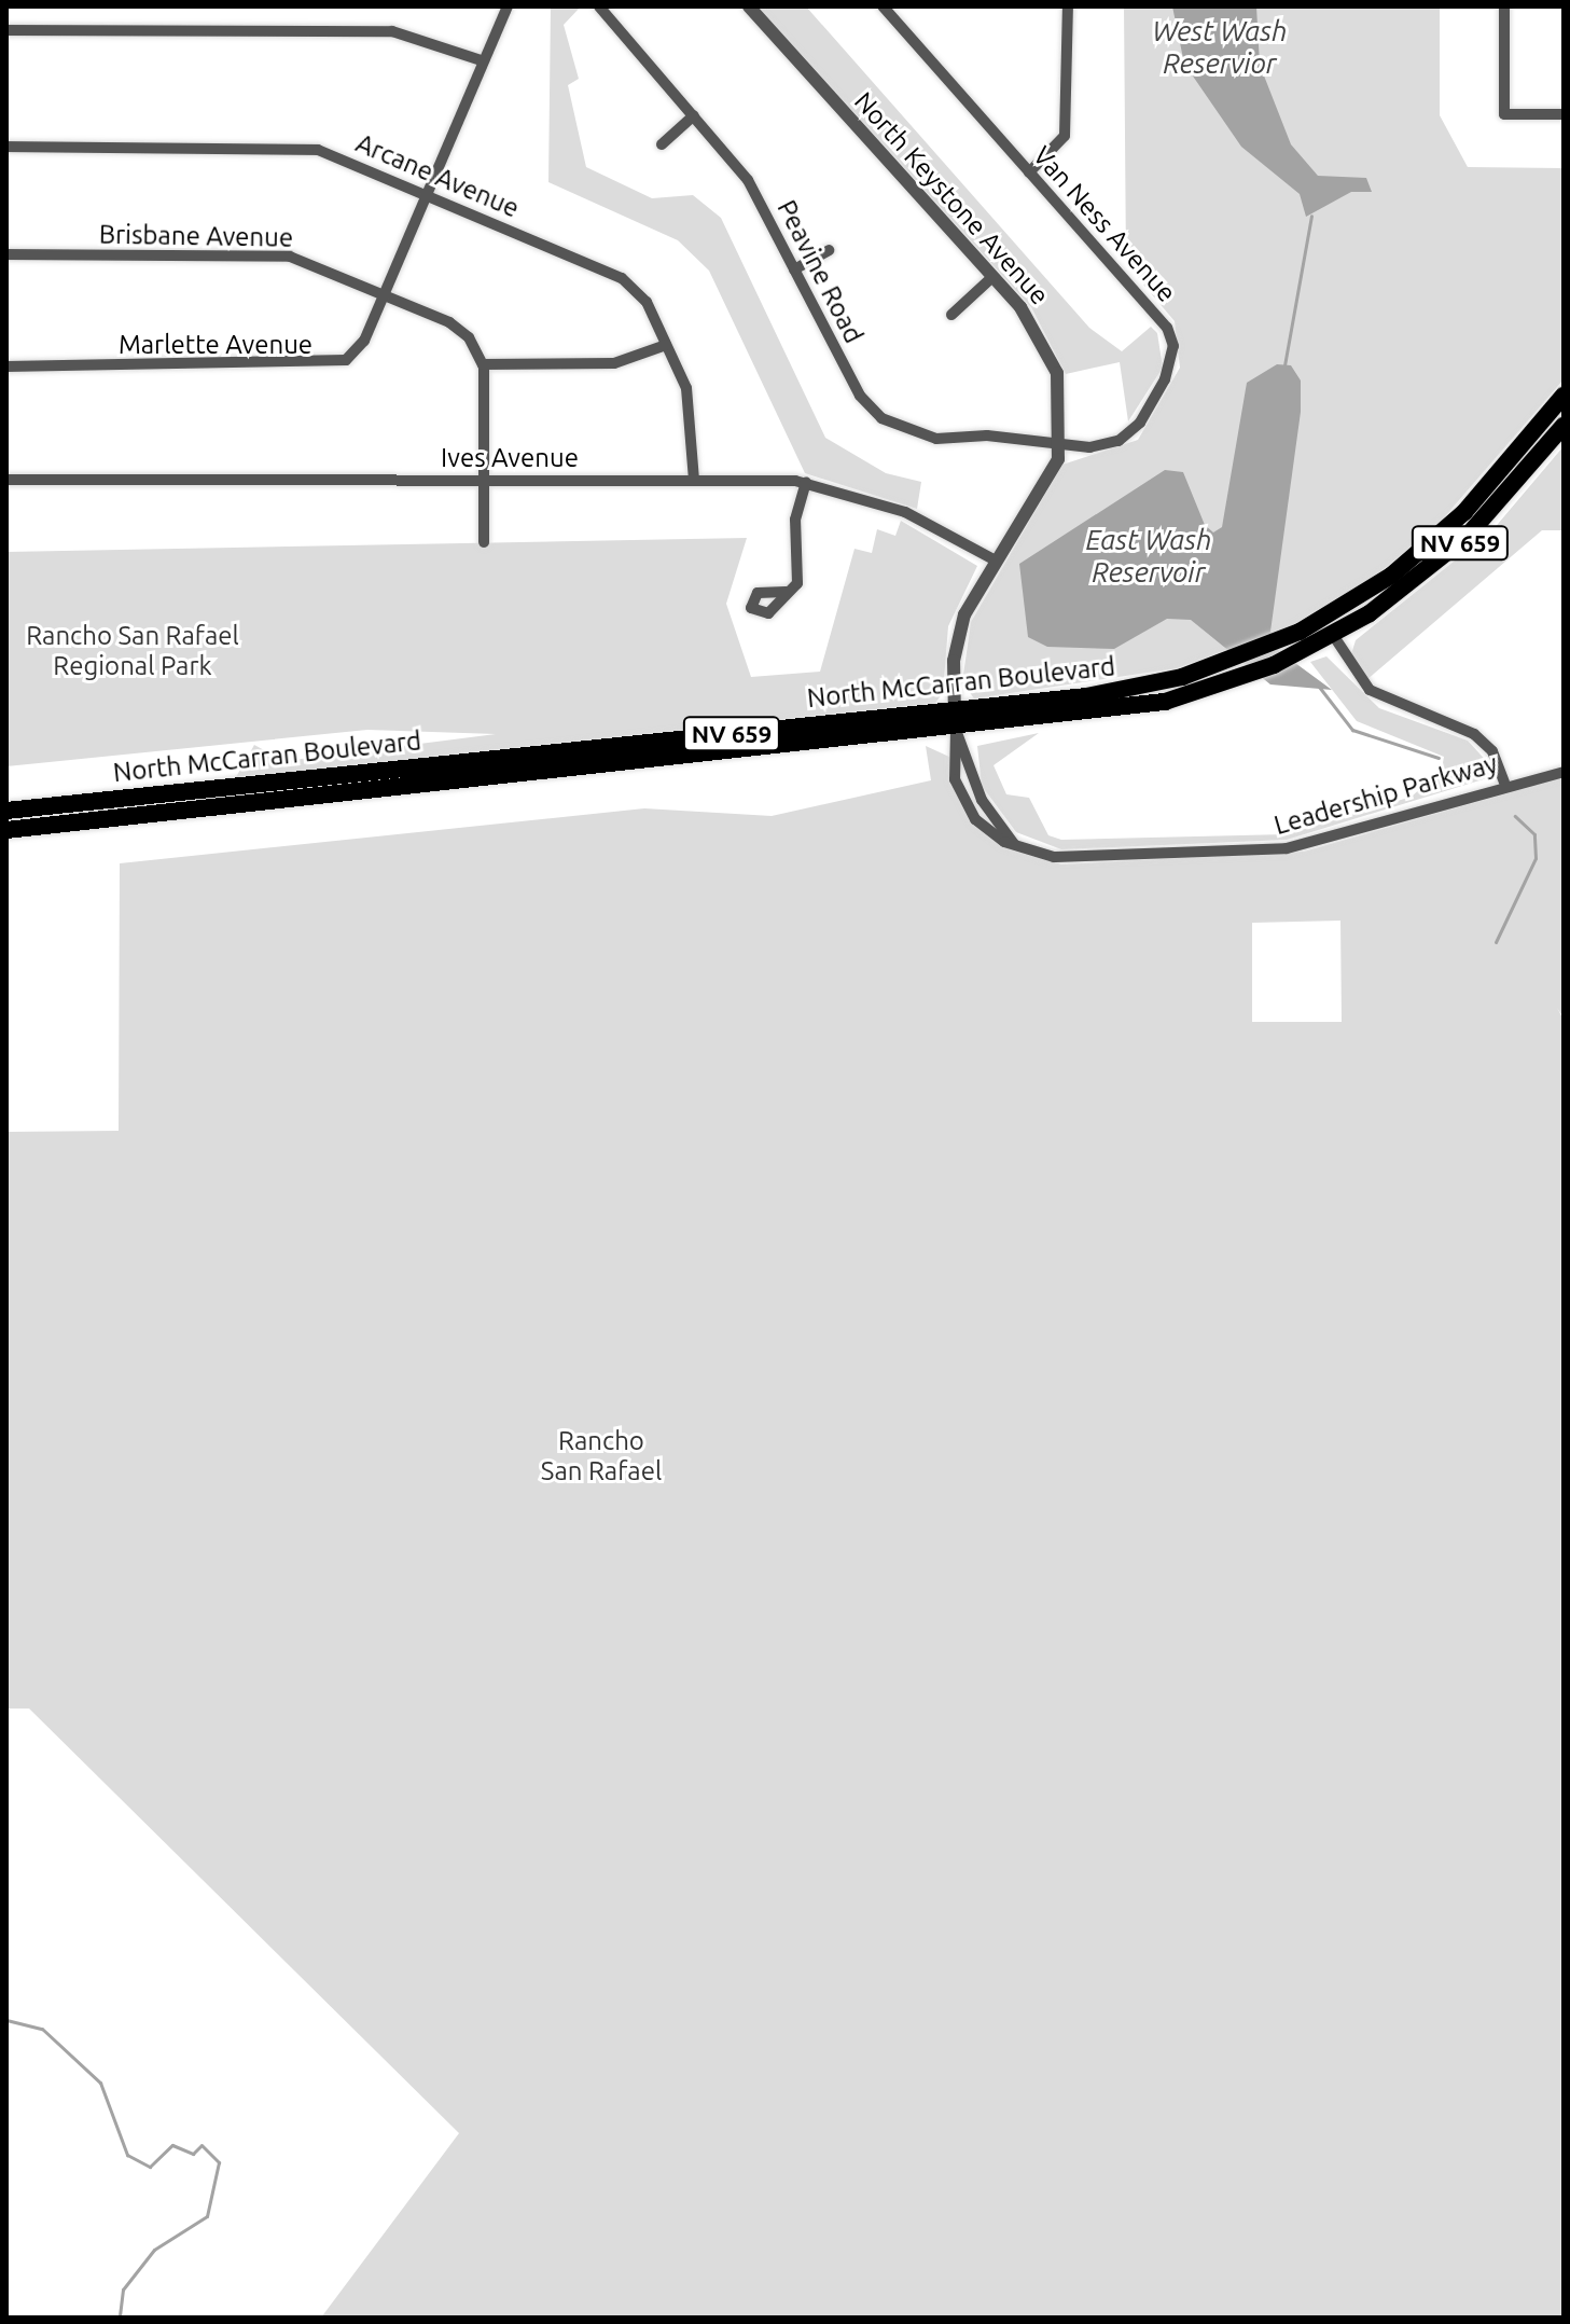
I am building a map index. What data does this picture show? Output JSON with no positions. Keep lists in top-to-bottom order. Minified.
{"streets":{"main road":["NV 659","North McCarran Boulevard"],"street":["Arcane Avenue","North Keystone Avenue","Van Ness Avenue","Brisbane Avenue","Peavine Road","Marlette Avenue","Ives Avenue","Leadership Parkway"]},"crossings":[["Arcane Avenue","Marlette Avenue"],["Arcane Avenue","Ives Avenue"],["North Keystone Avenue","Van Ness Avenue"],["North Keystone Avenue","Peavine Road"],["North Keystone Avenue","Ives Avenue"],["North Keystone Avenue","North McCarran Boulevard"],["North Keystone Avenue","Leadership Parkway"],["Van Ness Avenue","Peavine Road"],["Brisbane Avenue","Marlette Avenue"],["North McCarran Boulevard","Leadership Parkway"]],"water":["West Wash Reservior","East Wash Reservoir"],"parks":["Rancho San Rafael Regional Park","Rancho San Rafael"]}
